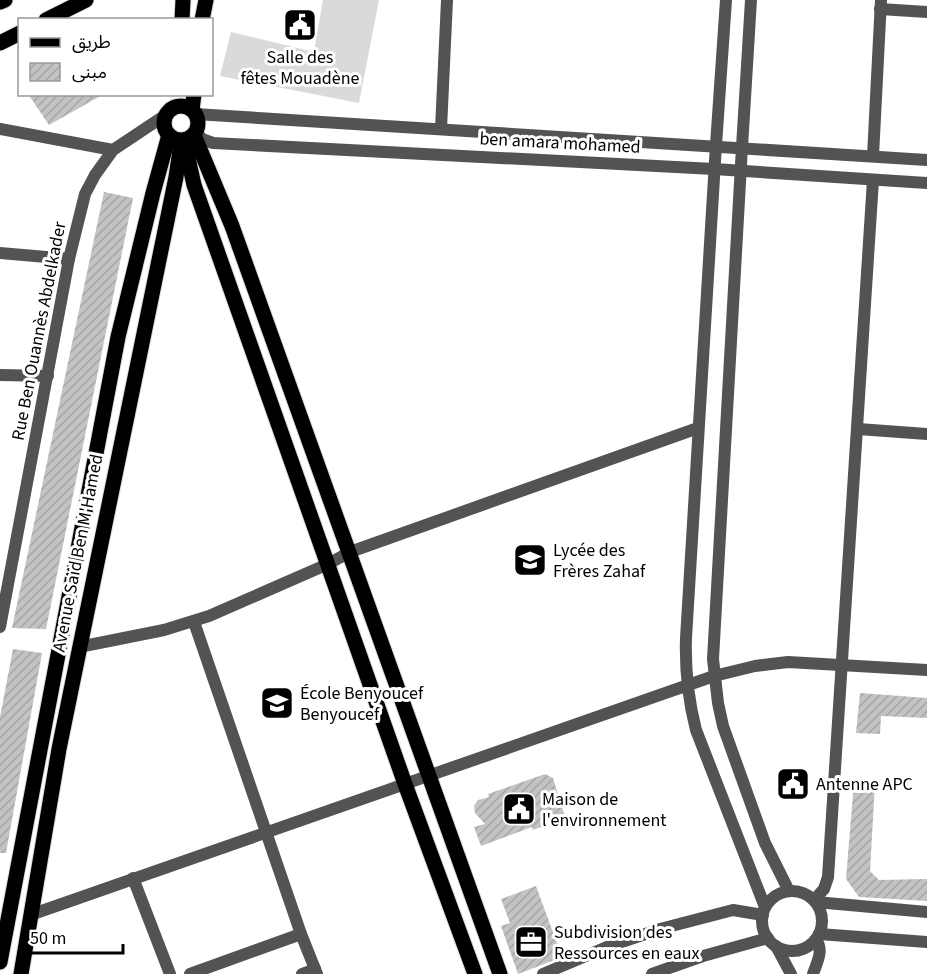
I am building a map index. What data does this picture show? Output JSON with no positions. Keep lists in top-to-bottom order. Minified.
{"streets":{"main road":["Avenue Saïd Ben M'Hamed"],"street":["ben amara mohamed","Rue Ben Ouannès Abdelkader"]},"crossings":[["ben amara mohamed","Rue Ben Ouannès Abdelkader"],["ben amara mohamed","Avenue Saïd Ben M'Hamed"],["Rue Ben Ouannès Abdelkader","Avenue Saïd Ben M'Hamed"]],"places":{"public building":["Salle des fêtes Mouadène","Antenne APC","Maison de l'environnement"],"school or university":["Lycée des Frères Zahaf","École Benyoucef Benyoucef"],"office":["Subdivision des Ressources en eaux"]},"legend":["طريق","مبنى"],"scale_bar":"50 m"}
